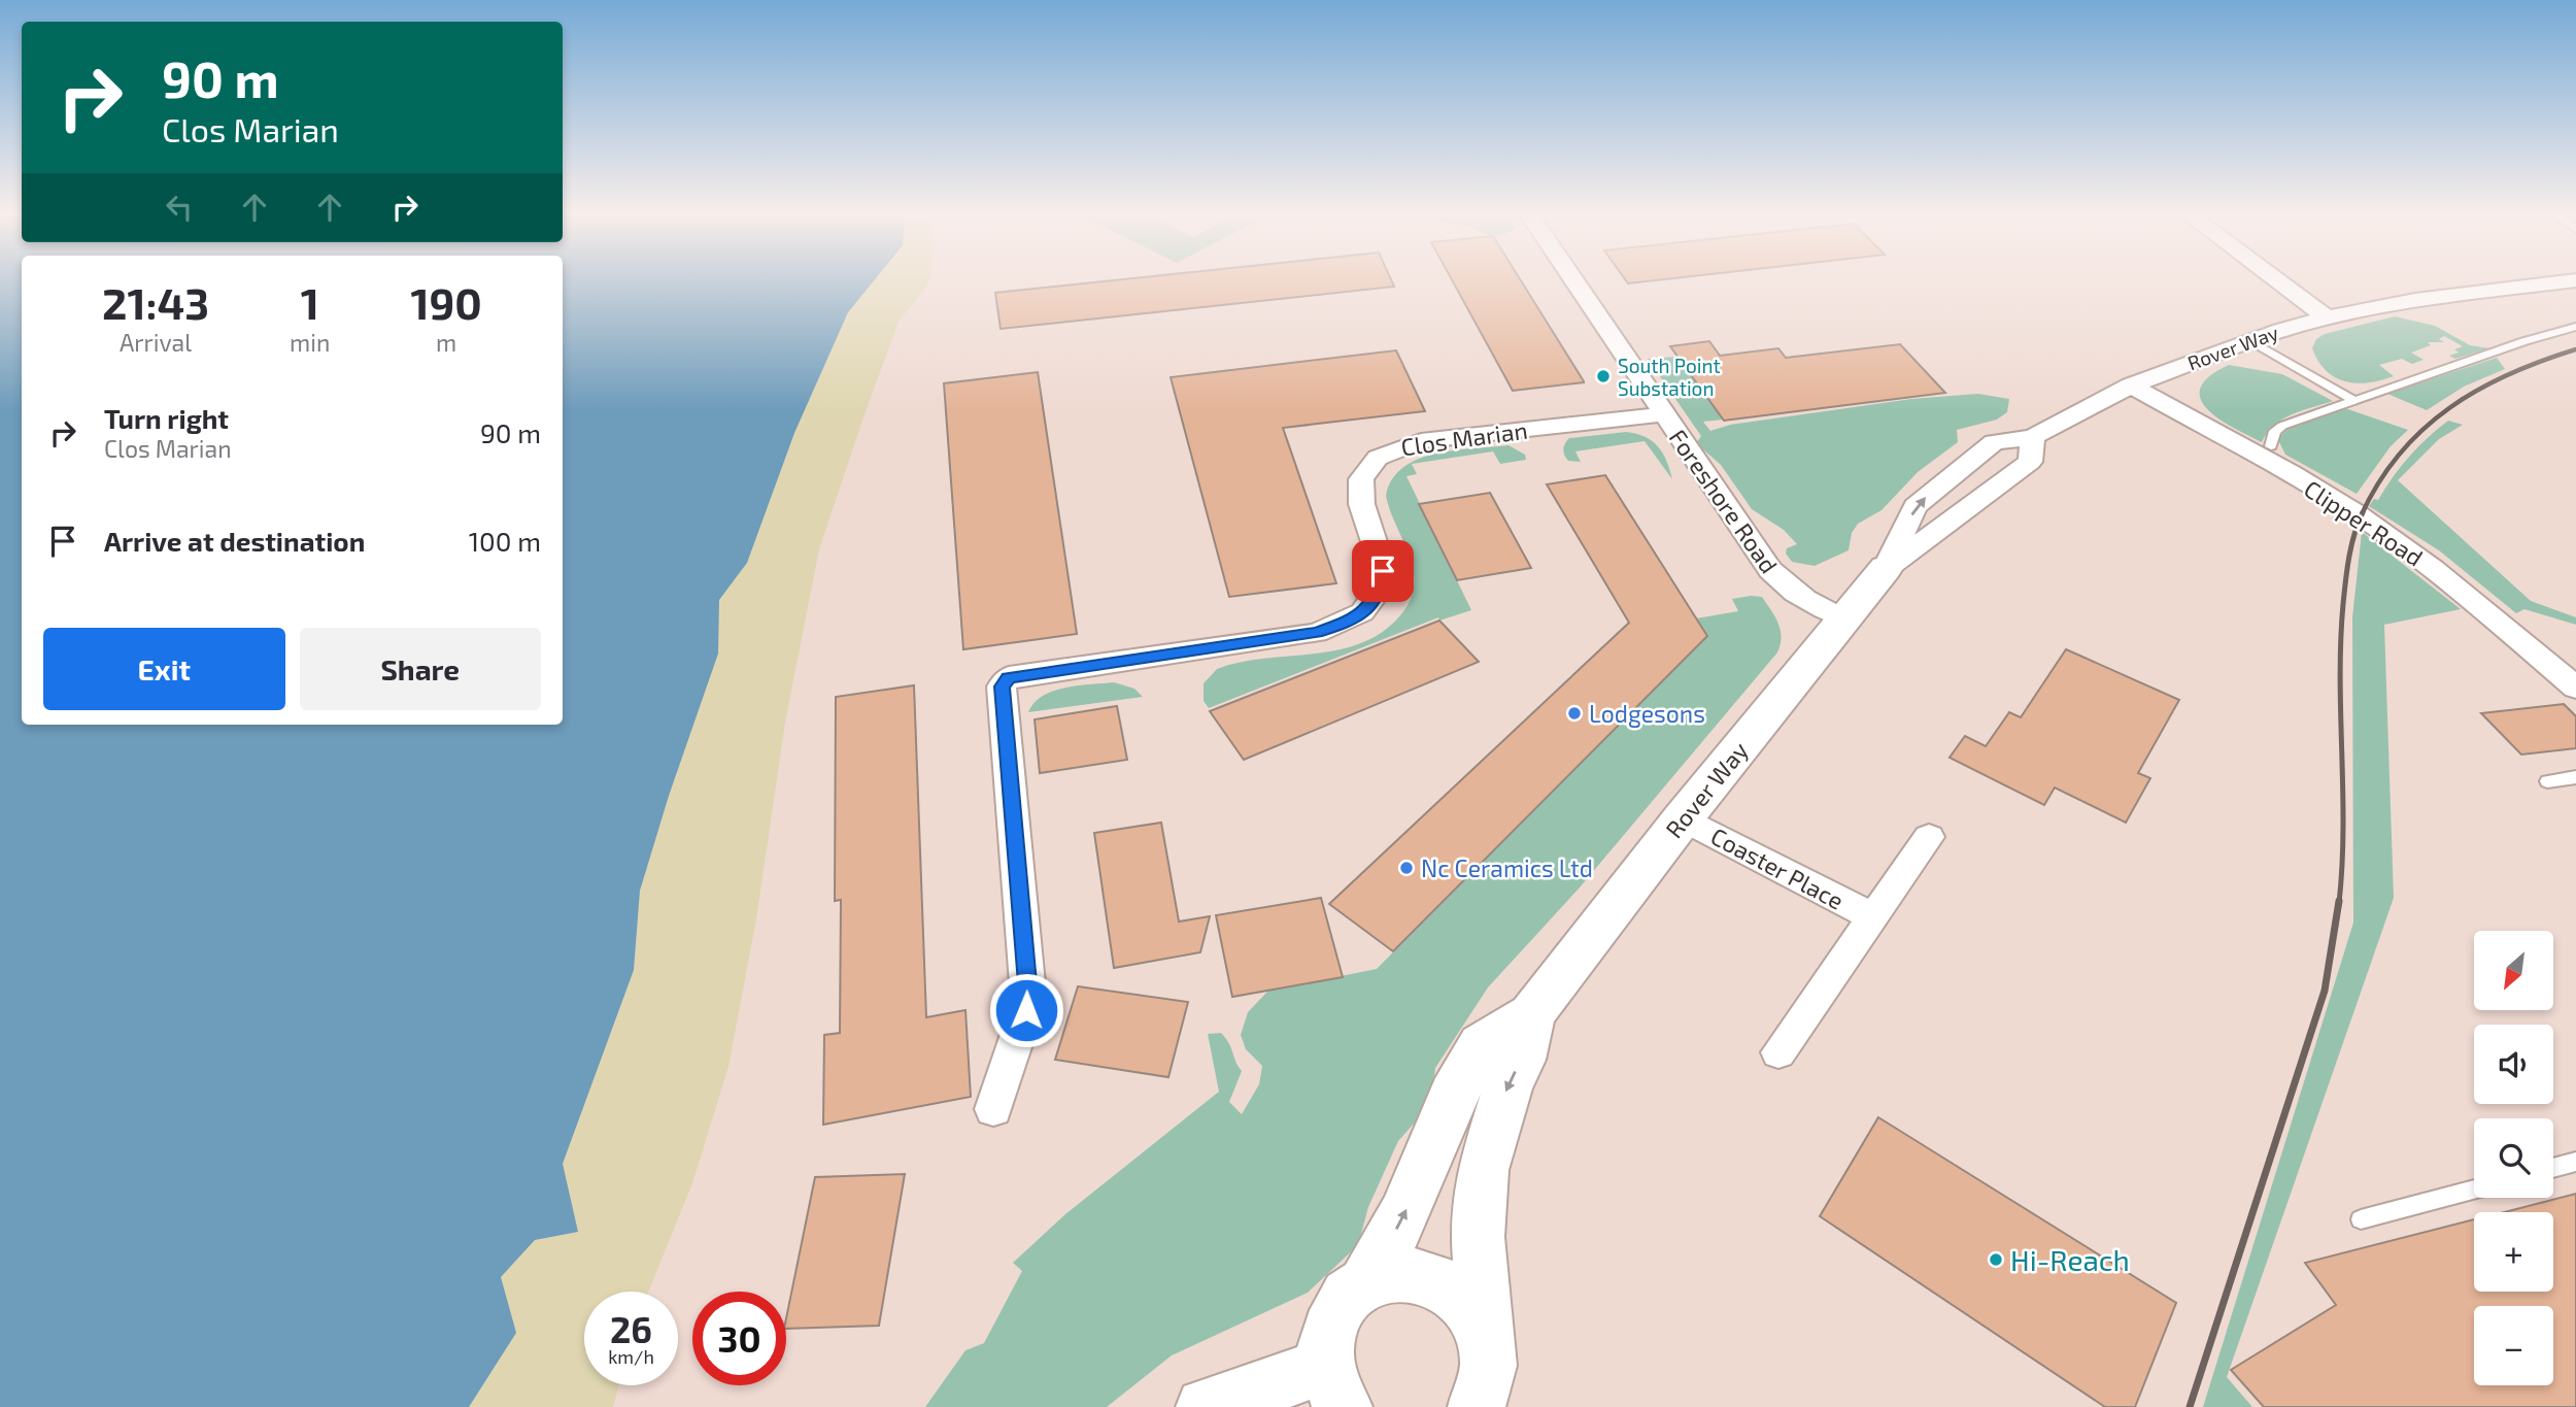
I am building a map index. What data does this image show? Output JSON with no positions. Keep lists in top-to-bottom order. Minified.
{"streets":{"street":["Rover Way","Clos Marian","Foreshore Road","Clipper Road","Coaster Place"]},"crossings":[["Rover Way","Foreshore Road"],["Rover Way","Clipper Road"],["Rover Way","Coaster Place"],["Clos Marian","Foreshore Road"]],"places":["South Point Substation","Lodgesons","Nc Ceramics Ltd","Hi-Reach"],"north":"bottom left","page":{"turn":["90 m","Clos Marian"],"eta":["21:43","Arrival","1","min","190","m"],"list":[{"name":"Turn right","note":"Clos Marian","value":"90 m"},{"name":"Arrive at destination","value":"100 m"}],"buttons":["Exit","Share"],"map_buttons":["+","−"],"speed":"26 km/h","limit":"30"}}
